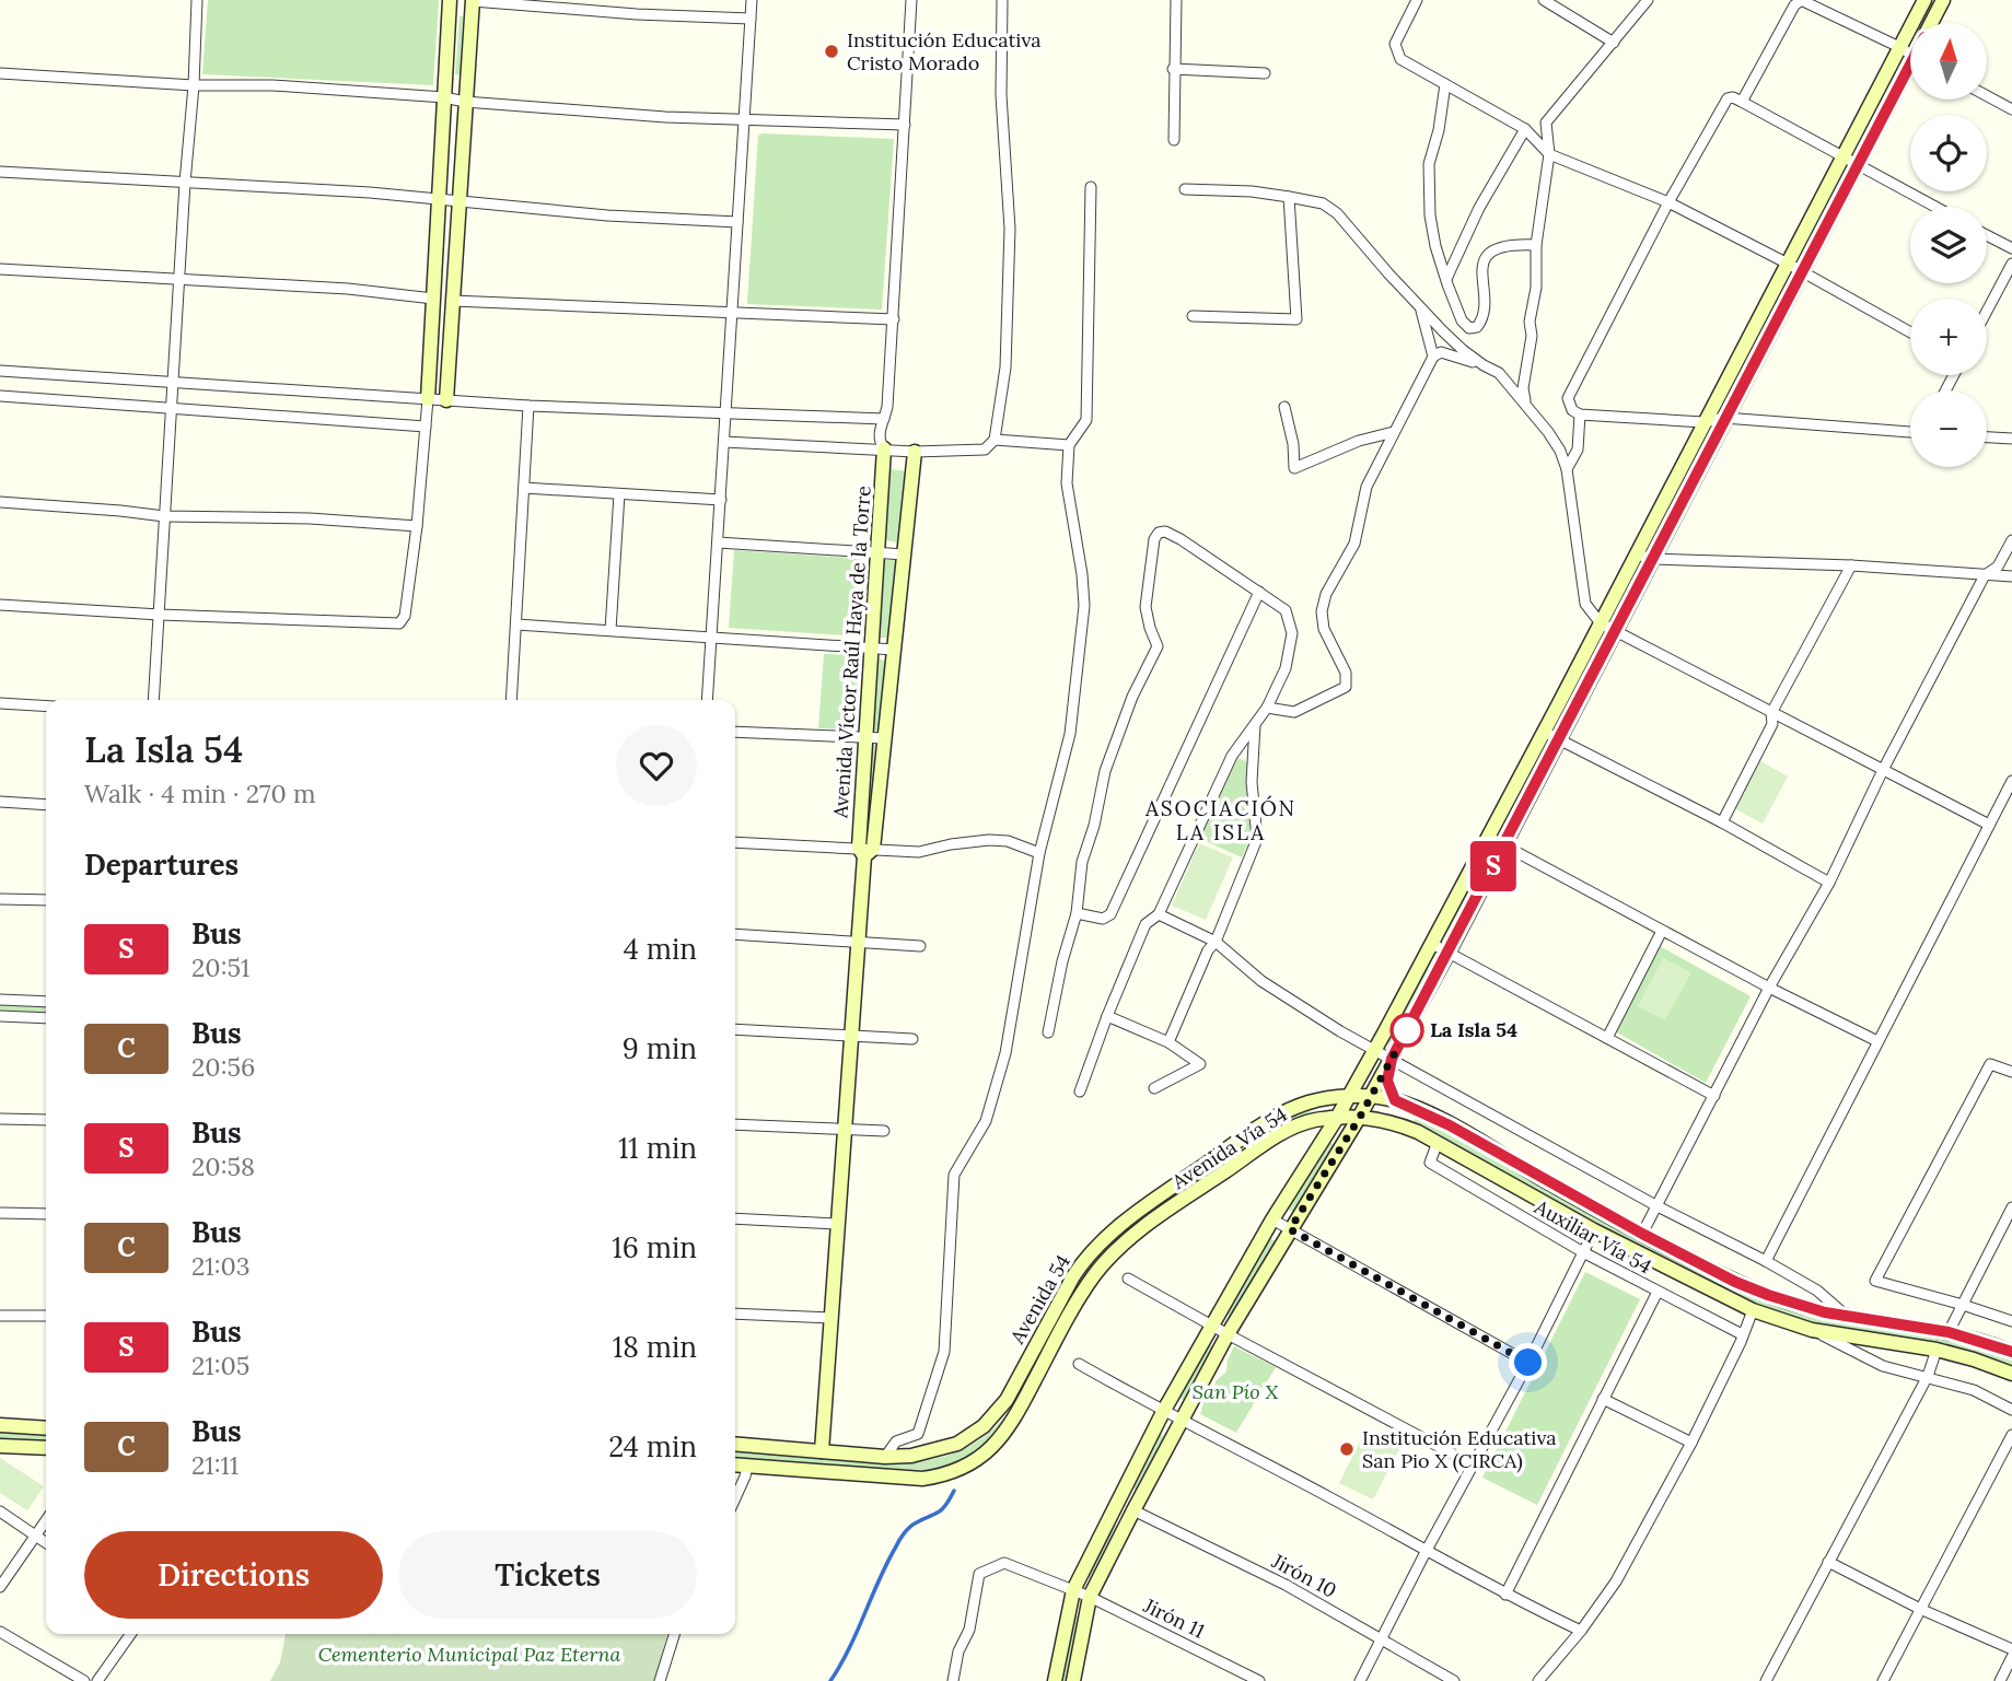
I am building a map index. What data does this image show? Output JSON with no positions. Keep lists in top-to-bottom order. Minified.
{"streets":{"street":["Avenida Víctor Raúl Haya de la Torre","Avenida Vía 54","Auxiliar Vía 54","Avenida 54","Jirón 10","Jirón 11"]},"crossings":[["Avenida Vía 54","Auxiliar Vía 54"]],"districts":["ASOCIACIÓN LA ISLA"],"parks":["San Pío X","Cementerio Municipal Paz Eterna"],"places":["Institución Educativa Cristo Morado","La Isla 54","Institución Educativa San Pio X (CIRCA)"],"lines":["bus line S"],"north":"top","page":{"on_map":"S","map_buttons":["+","−"],"heading":[["La Isla 54","Walk · 4 min · 270 m"],"Departures"],"list":[{"mark":"S","name":"Bus","note":"20:51","value":"4 min"},{"mark":"C","name":"Bus","note":"20:56","value":"9 min"},{"mark":"S","name":"Bus","note":"20:58","value":"11 min"},{"mark":"C","name":"Bus","note":"21:03","value":"16 min"},{"mark":"S","name":"Bus","note":"21:05","value":"18 min"},{"mark":"C","name":"Bus","note":"21:11","value":"24 min"}],"buttons":["Directions","Tickets"]}}
